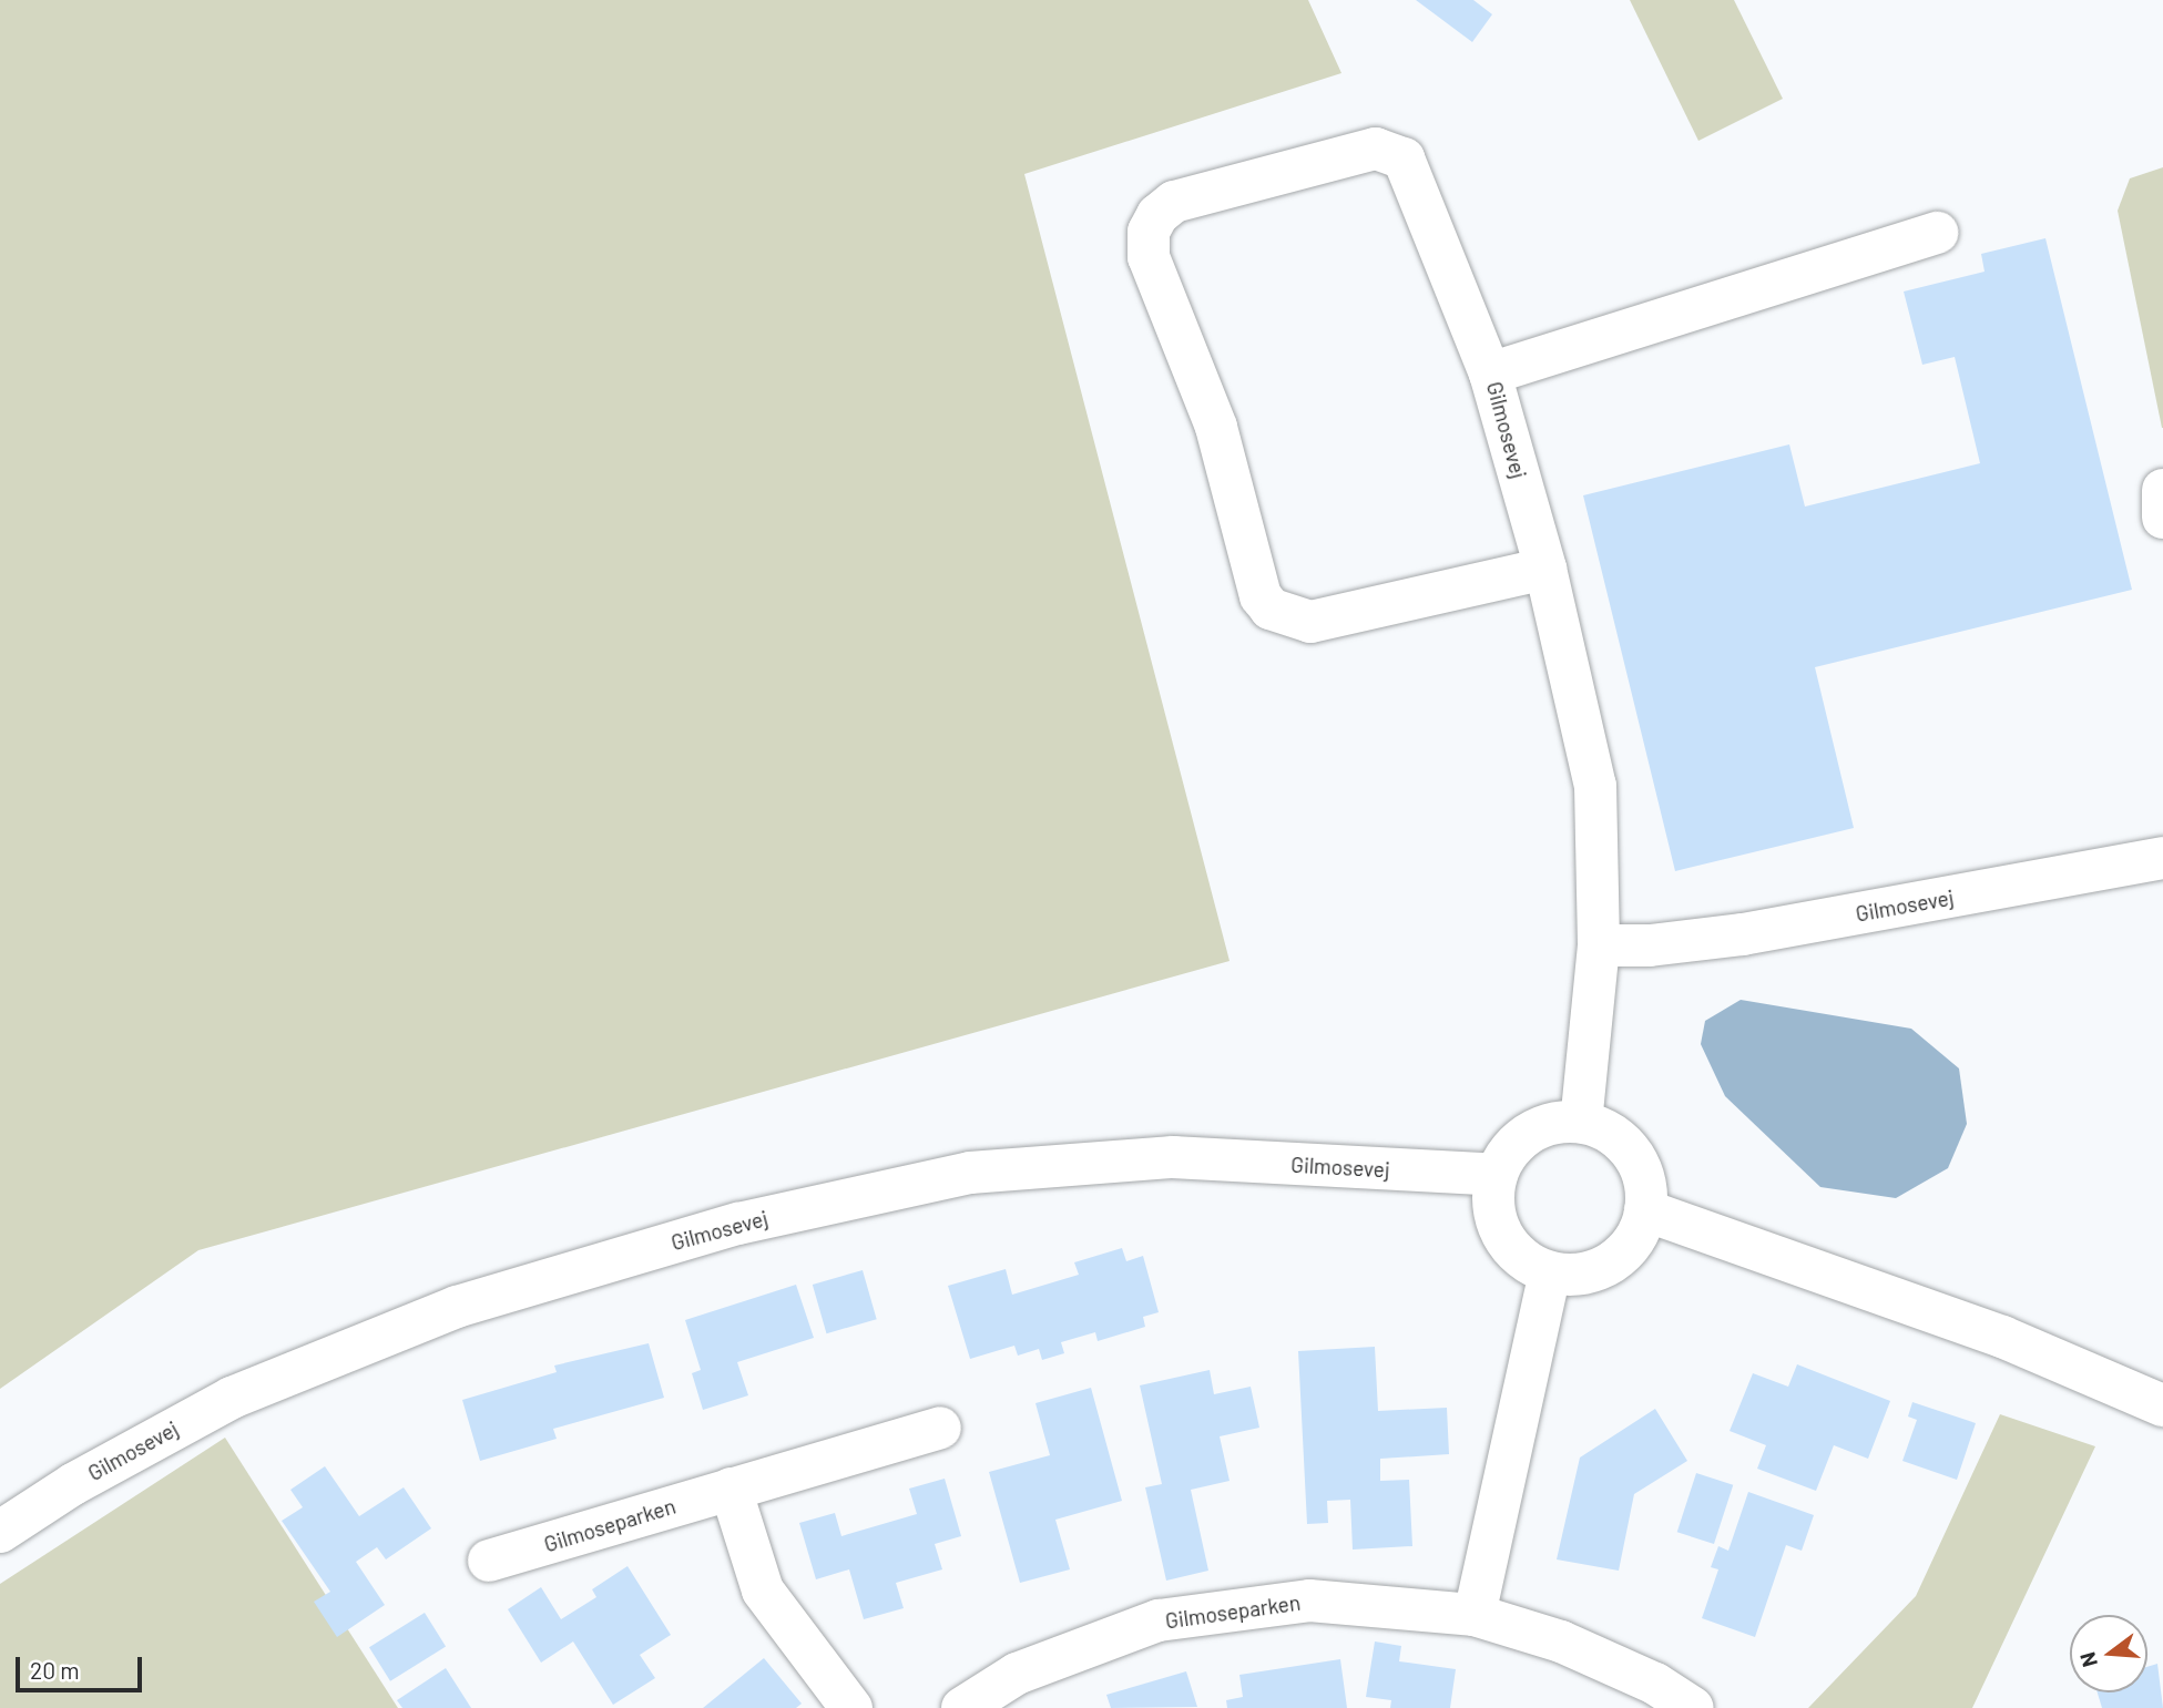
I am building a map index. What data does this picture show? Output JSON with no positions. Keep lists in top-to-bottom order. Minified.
{"streets":{"street":["Gilmosevej","Gilmoseparken"]},"scale_bar":"20 m","north":"left"}
